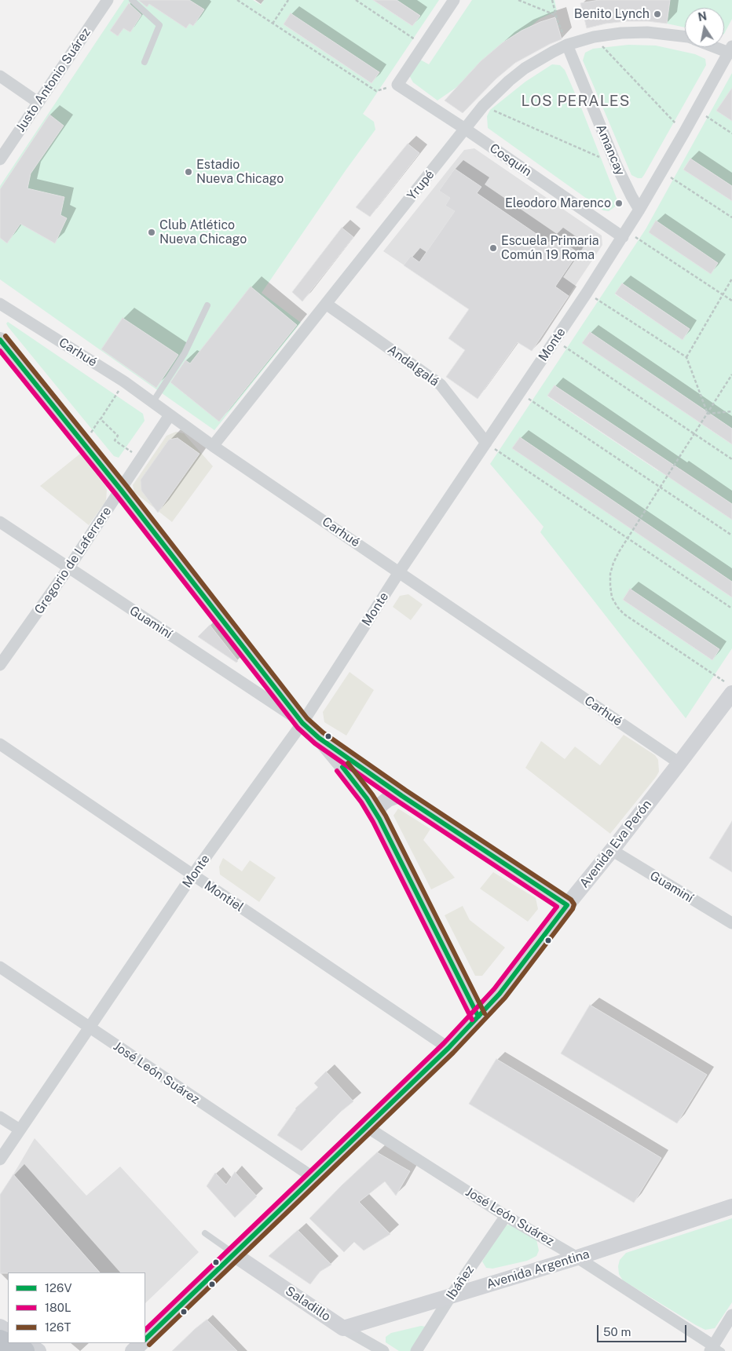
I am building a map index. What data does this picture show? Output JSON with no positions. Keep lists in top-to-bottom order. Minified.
{"streets":{"street":["Justo Antonio Suárez","Amancay","Cosquín","Yrupé","Monte","Carhué","Andalgalá","Gregorio de Laferrere","Guaminí","Avenida Eva Perón","Montiel","José León Suárez","Avenida Argentina","Ibáñez","Saladillo"]},"crossings":[["Amancay","Yrupé"],["Amancay","Monte"],["Cosquín","Yrupé"],["Cosquín","Monte"],["Yrupé","Carhué"],["Yrupé","Andalgalá"],["Monte","Carhué"],["Monte","Andalgalá"],["Monte","Guaminí"],["Monte","Montiel"],["Monte","José León Suárez"],["Carhué","Gregorio de Laferrere"],["Carhué","Avenida Eva Perón"],["Gregorio de Laferrere","Guaminí"],["Guaminí","Avenida Eva Perón"],["Avenida Eva Perón","Montiel"],["Avenida Eva Perón","José León Suárez"],["Avenida Eva Perón","Saladillo"],["José León Suárez","Avenida Argentina"],["José León Suárez","Ibáñez"],["Avenida Argentina","Ibáñez"],["Avenida Argentina","Saladillo"]],"districts":["LOS PERALES"],"places":["Benito Lynch","Estadio Nueva Chicago","Eleodoro Marenco","Club Atlético Nueva Chicago","Escuela Primaria Común 19 Roma"],"lines":["transit line 126T","transit line 126V","transit line 180L"],"legend":["126V","180L","126T"],"scale_bar":"50 m","north":"top"}
